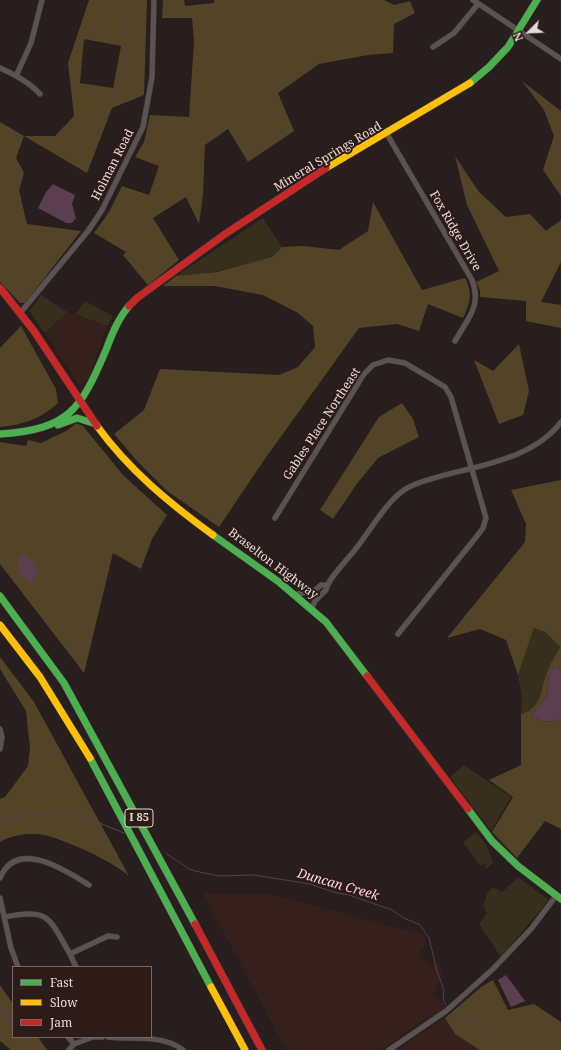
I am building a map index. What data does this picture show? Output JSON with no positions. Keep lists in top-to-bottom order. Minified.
{"streets":{"main road":["Mineral Springs Road","Braselton Highway","I 85"],"street":["Holman Road","Fox Ridge Drive","Gables Place Northeast"]},"crossings":[["Mineral Springs Road","Fox Ridge Drive"],["Mineral Springs Road","Braselton Highway"],["Holman Road","Braselton Highway"]],"water":["Duncan Creek"],"legend":["Fast","Slow","Jam"],"north":"bottom left"}
